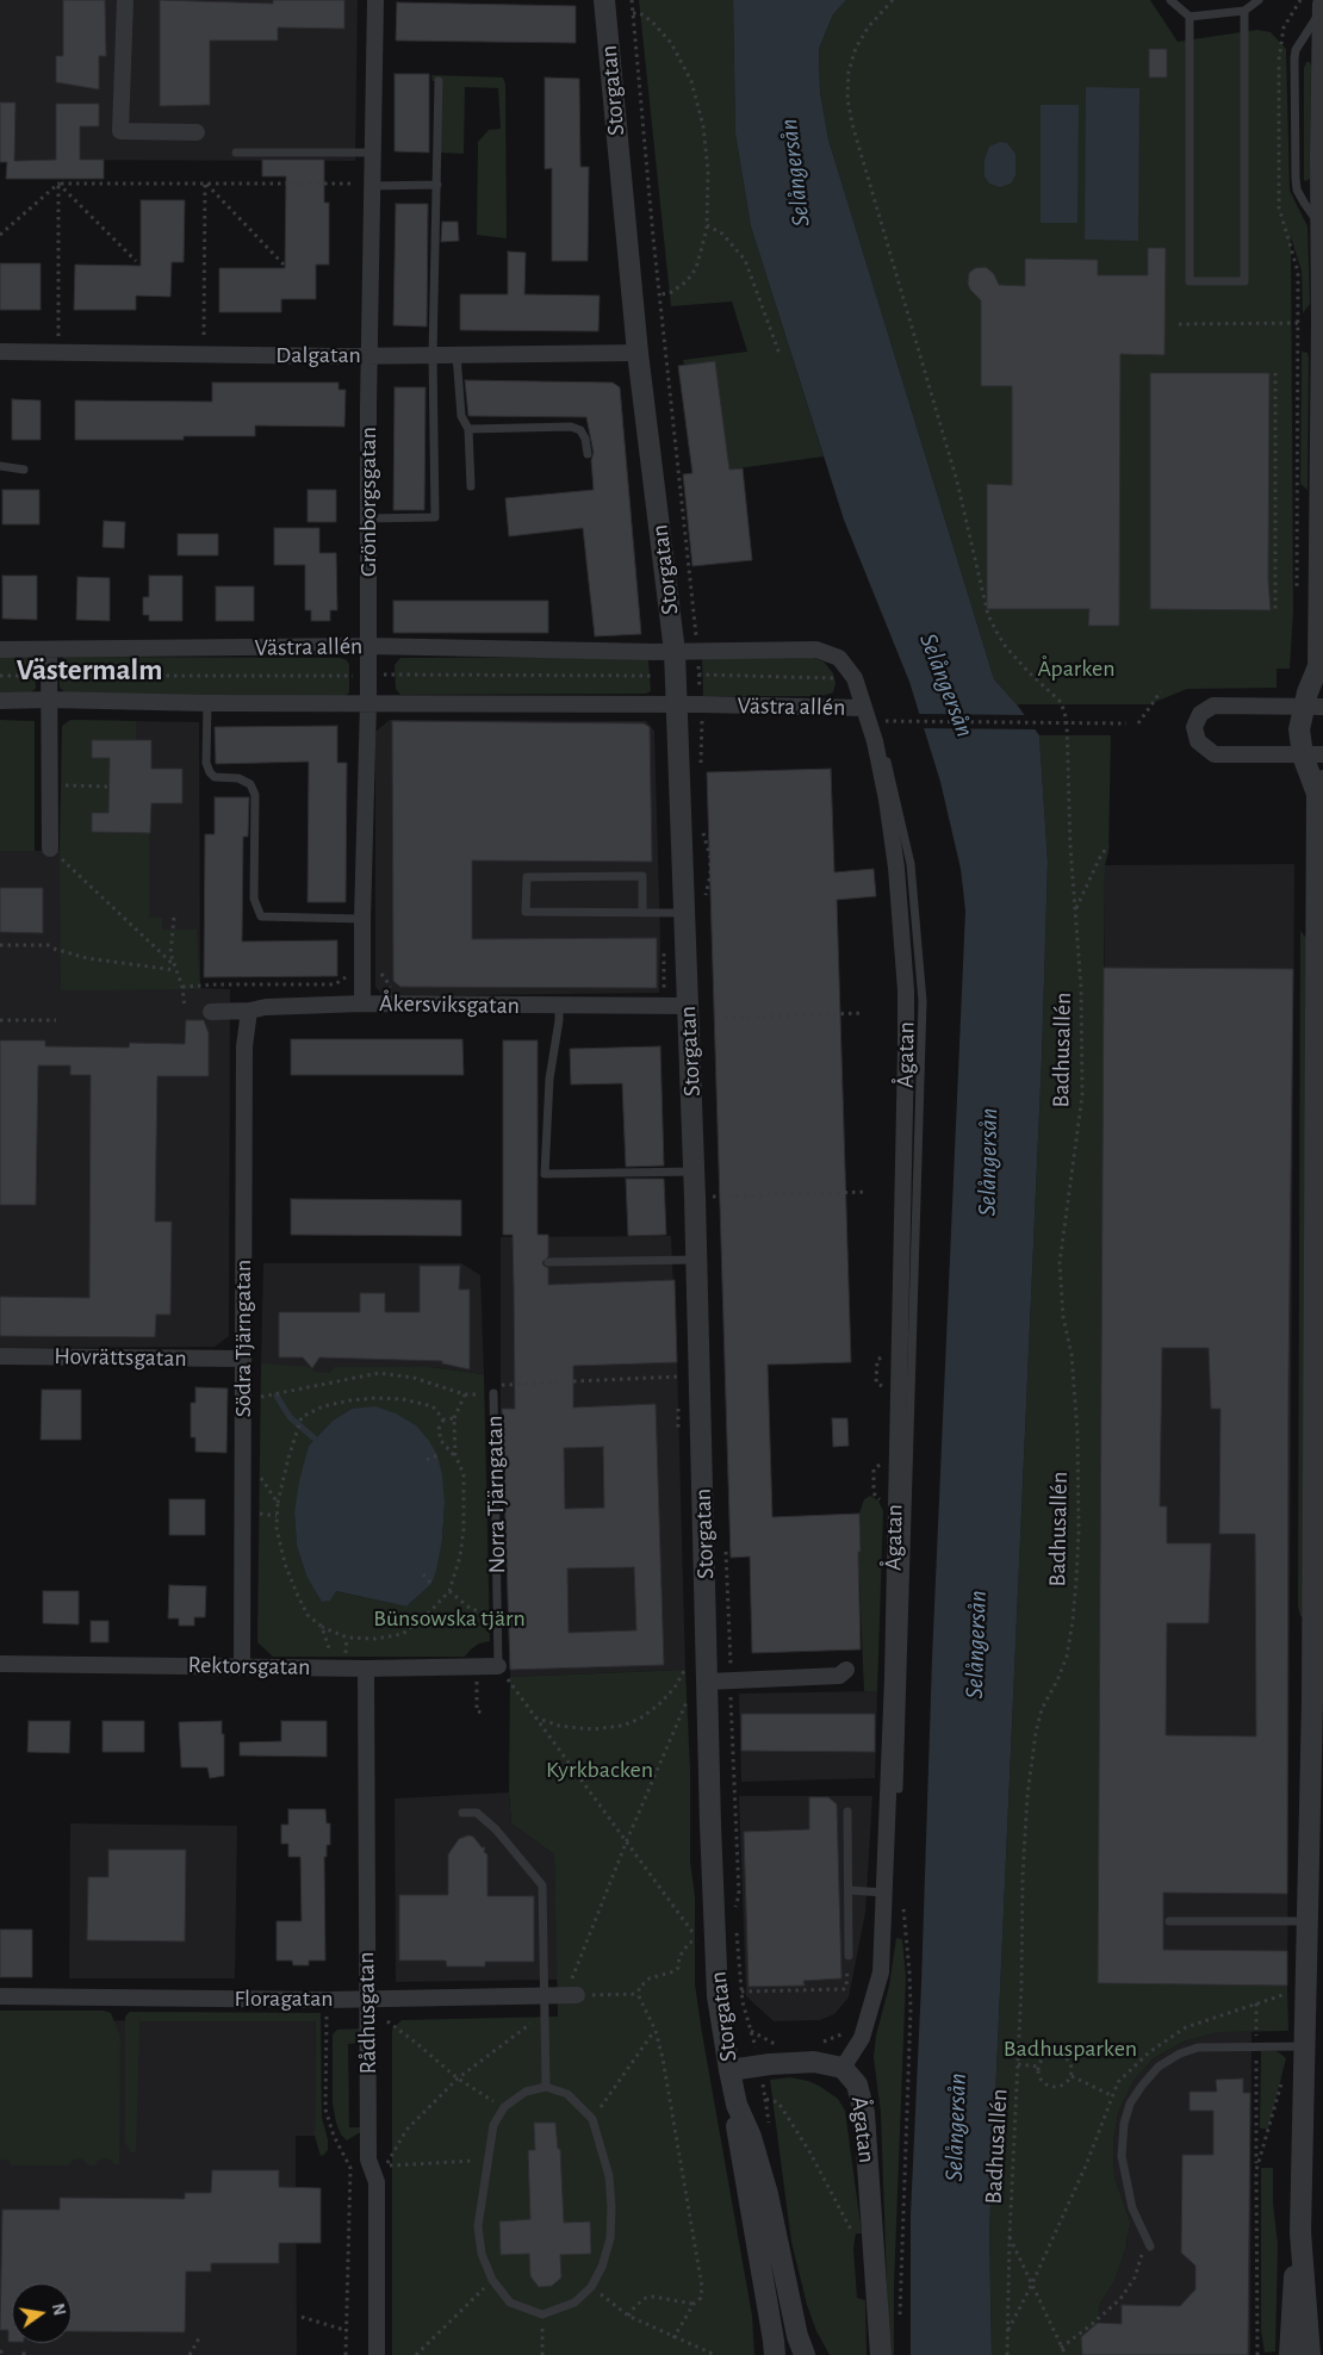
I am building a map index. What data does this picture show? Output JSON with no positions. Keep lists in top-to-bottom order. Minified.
{"streets":{"street":["Storgatan","Dalgatan","Grönborgsgatan","Västra allén","Åkersviksgatan","Ågatan","Södra Tjärngatan","Hovrättsgatan","Rektorsgatan","Floragatan","Rådhusgatan"],"lane":["Norra Tjärngatan"],"path":["Badhusallén"]},"crossings":[["Storgatan","Dalgatan"],["Storgatan","Västra allén"],["Storgatan","Åkersviksgatan"],["Dalgatan","Grönborgsgatan"],["Grönborgsgatan","Västra allén"],["Grönborgsgatan","Åkersviksgatan"],["Västra allén","Ågatan"],["Åkersviksgatan","Södra Tjärngatan"],["Södra Tjärngatan","Hovrättsgatan"],["Södra Tjärngatan","Rektorsgatan"],["Norra Tjärngatan","Rektorsgatan"],["Rektorsgatan","Rådhusgatan"],["Floragatan","Rådhusgatan"]],"districts":["Västermalm"],"water":["Selångersån"],"parks":["Åparken","Bünsowska tjärn","Kyrkbacken","Badhusparken"],"north":"right"}
